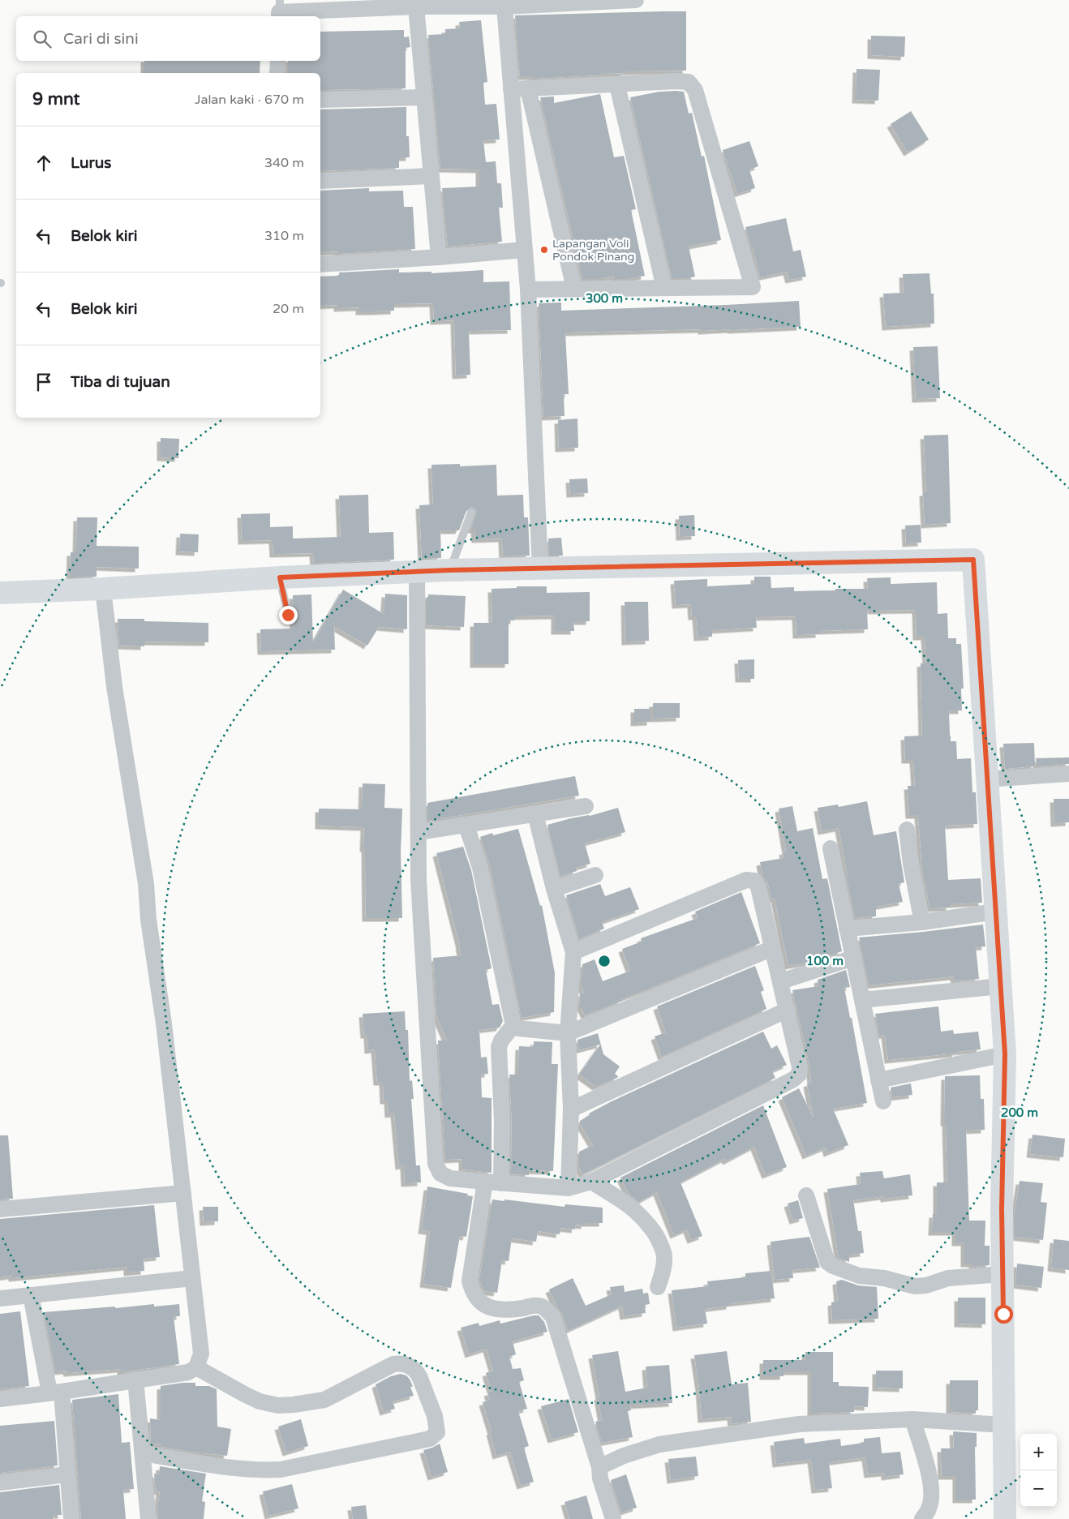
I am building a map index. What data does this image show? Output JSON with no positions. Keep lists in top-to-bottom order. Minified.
{"places":["Lapangan Voli Pondok Pinang"],"page":{"search":"Cari di sini","heading":["9 mnt","Jalan kaki · 670 m"],"list":[["Lurus","340 m"],["Belok kiri","310 m"],["Belok kiri","20 m"],"Tiba di tujuan"],"map_buttons":["+","−"]},"rings":["300 m","100 m","200 m"]}
